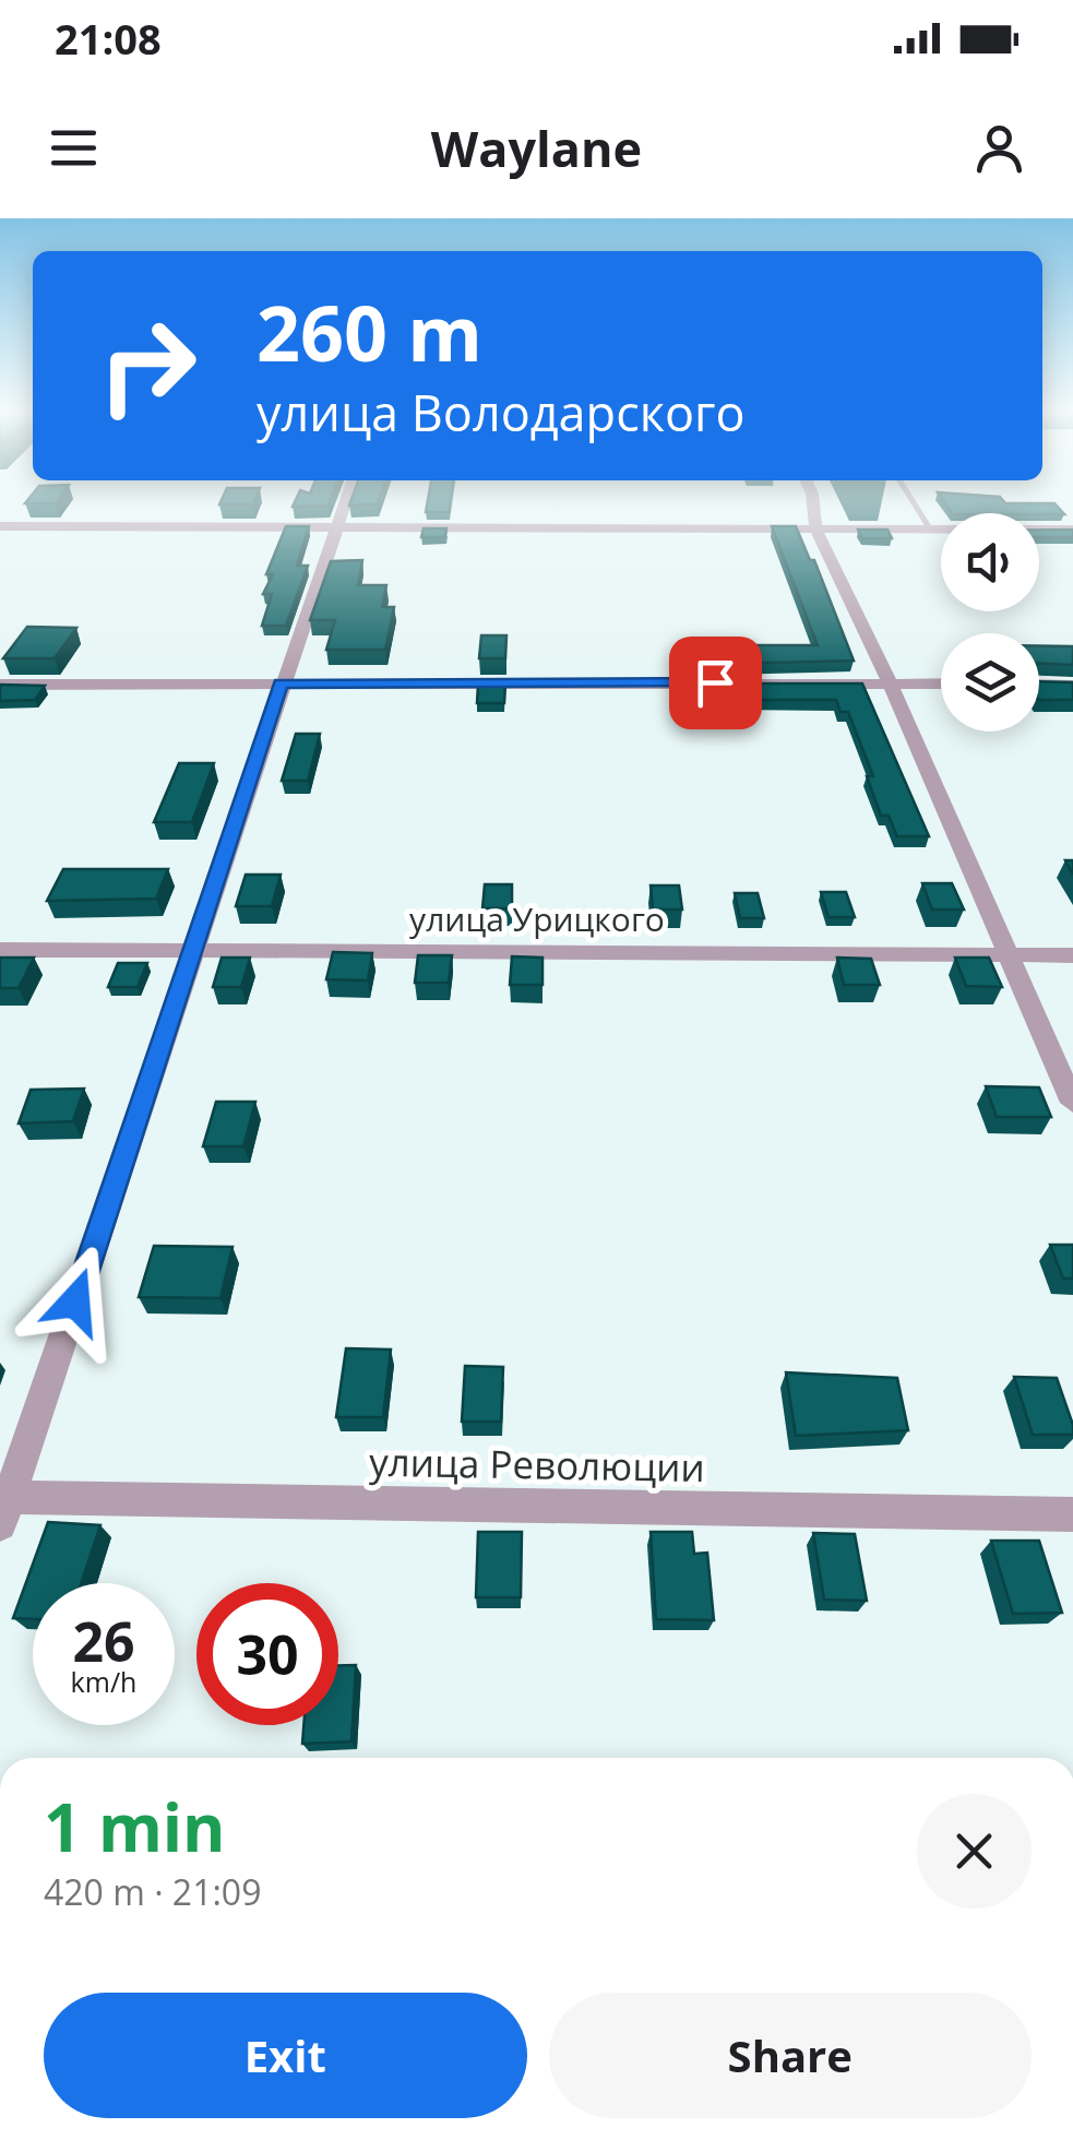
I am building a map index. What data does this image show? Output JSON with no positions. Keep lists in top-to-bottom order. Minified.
{"streets":{"street":["улица Урицкого","улица Революции"]},"page":{"status":"21:08","header":"Waylane","turn":["260 m","улица Володарского"],"speed":"26 km/h","limit":"30","heading":["1 min","420 m · 21:09"],"buttons":["Exit","Share"]}}
